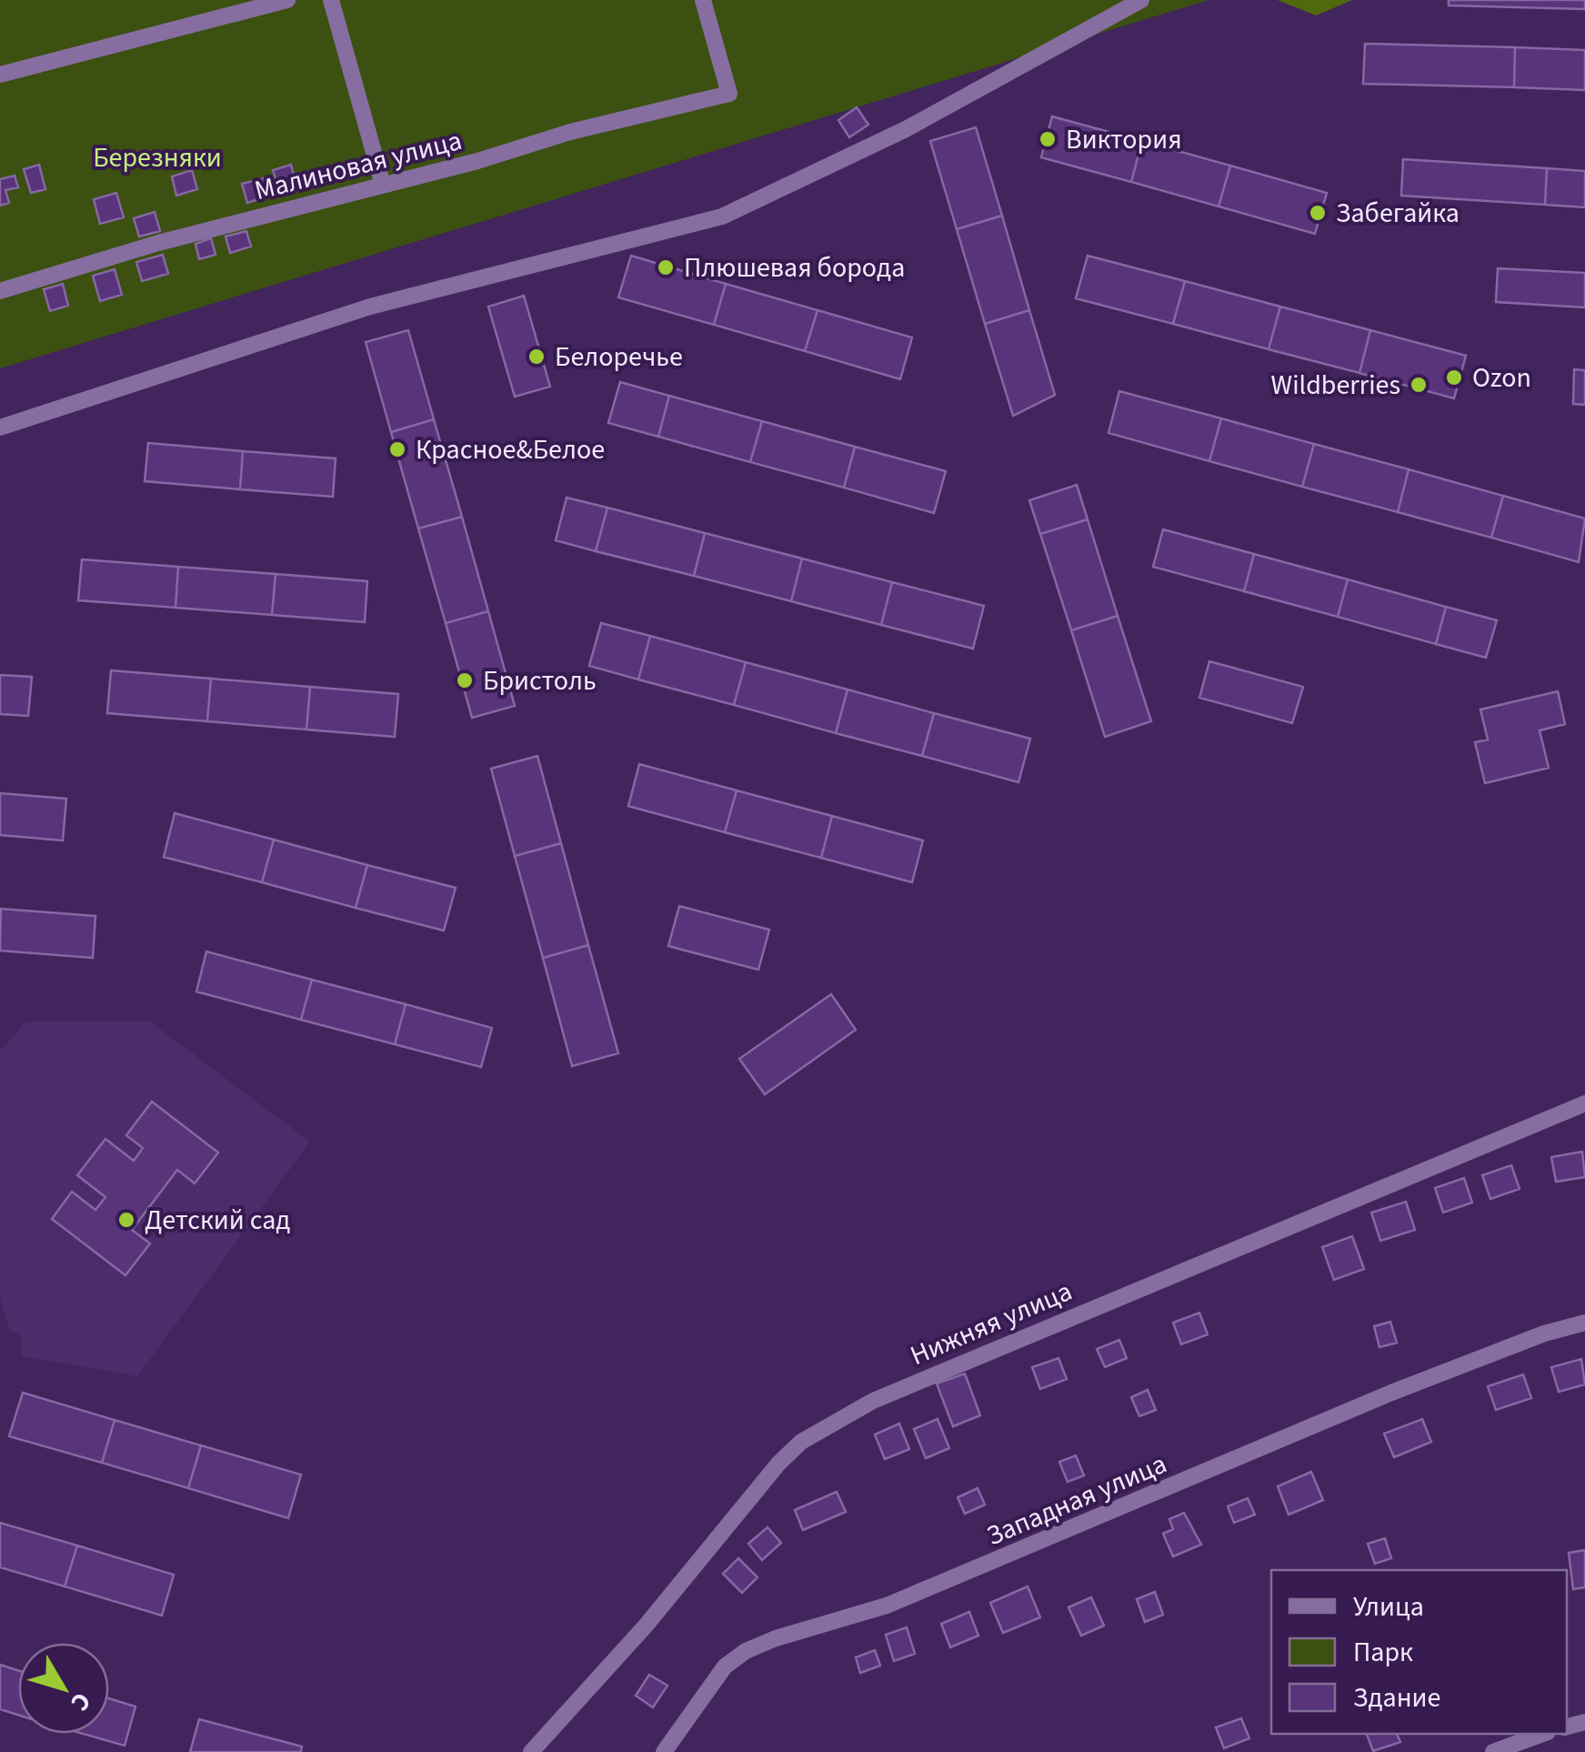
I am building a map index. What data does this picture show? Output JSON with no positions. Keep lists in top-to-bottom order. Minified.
{"streets":{"street":["Малиновая улица","Нижняя улица","Западная улица"]},"parks":["Березняки"],"places":["Виктория","Забегайка","Плюшевая борода","Белоречье","Ozon","Wildberries","Красное&Белое","Бристоль","Детский сад"],"legend":["Улица","Парк","Здание"],"north":"bottom right"}
